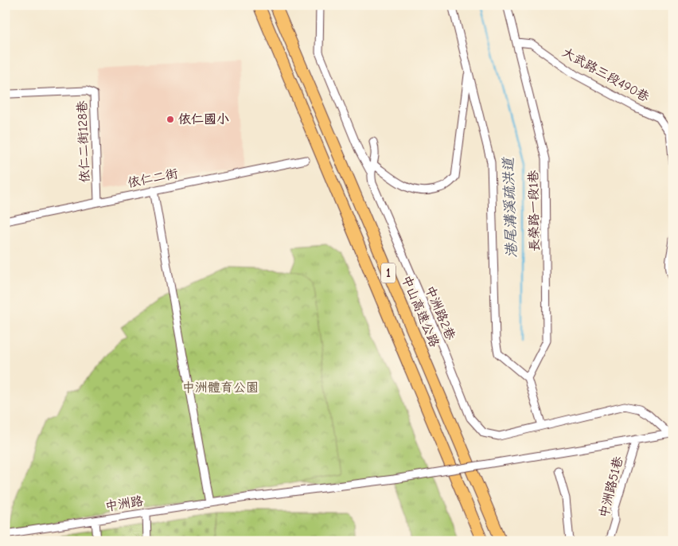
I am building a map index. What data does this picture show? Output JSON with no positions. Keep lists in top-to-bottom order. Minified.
{"streets":{"highway":["1","中山高速公路"],"street":["大武路三段490巷","依仁二街128巷","依仁二街","長榮路一段1巷","中洲路2巷","中洲路51巷","中洲路"]},"crossings":[["大武路三段490巷","長榮路一段1巷"],["依仁二街128巷","依仁二街"],["中洲路51巷","中洲路"]],"water":["港尾溝溪疏洪道"],"parks":["中洲體育公園"],"places":["依仁國小"]}
